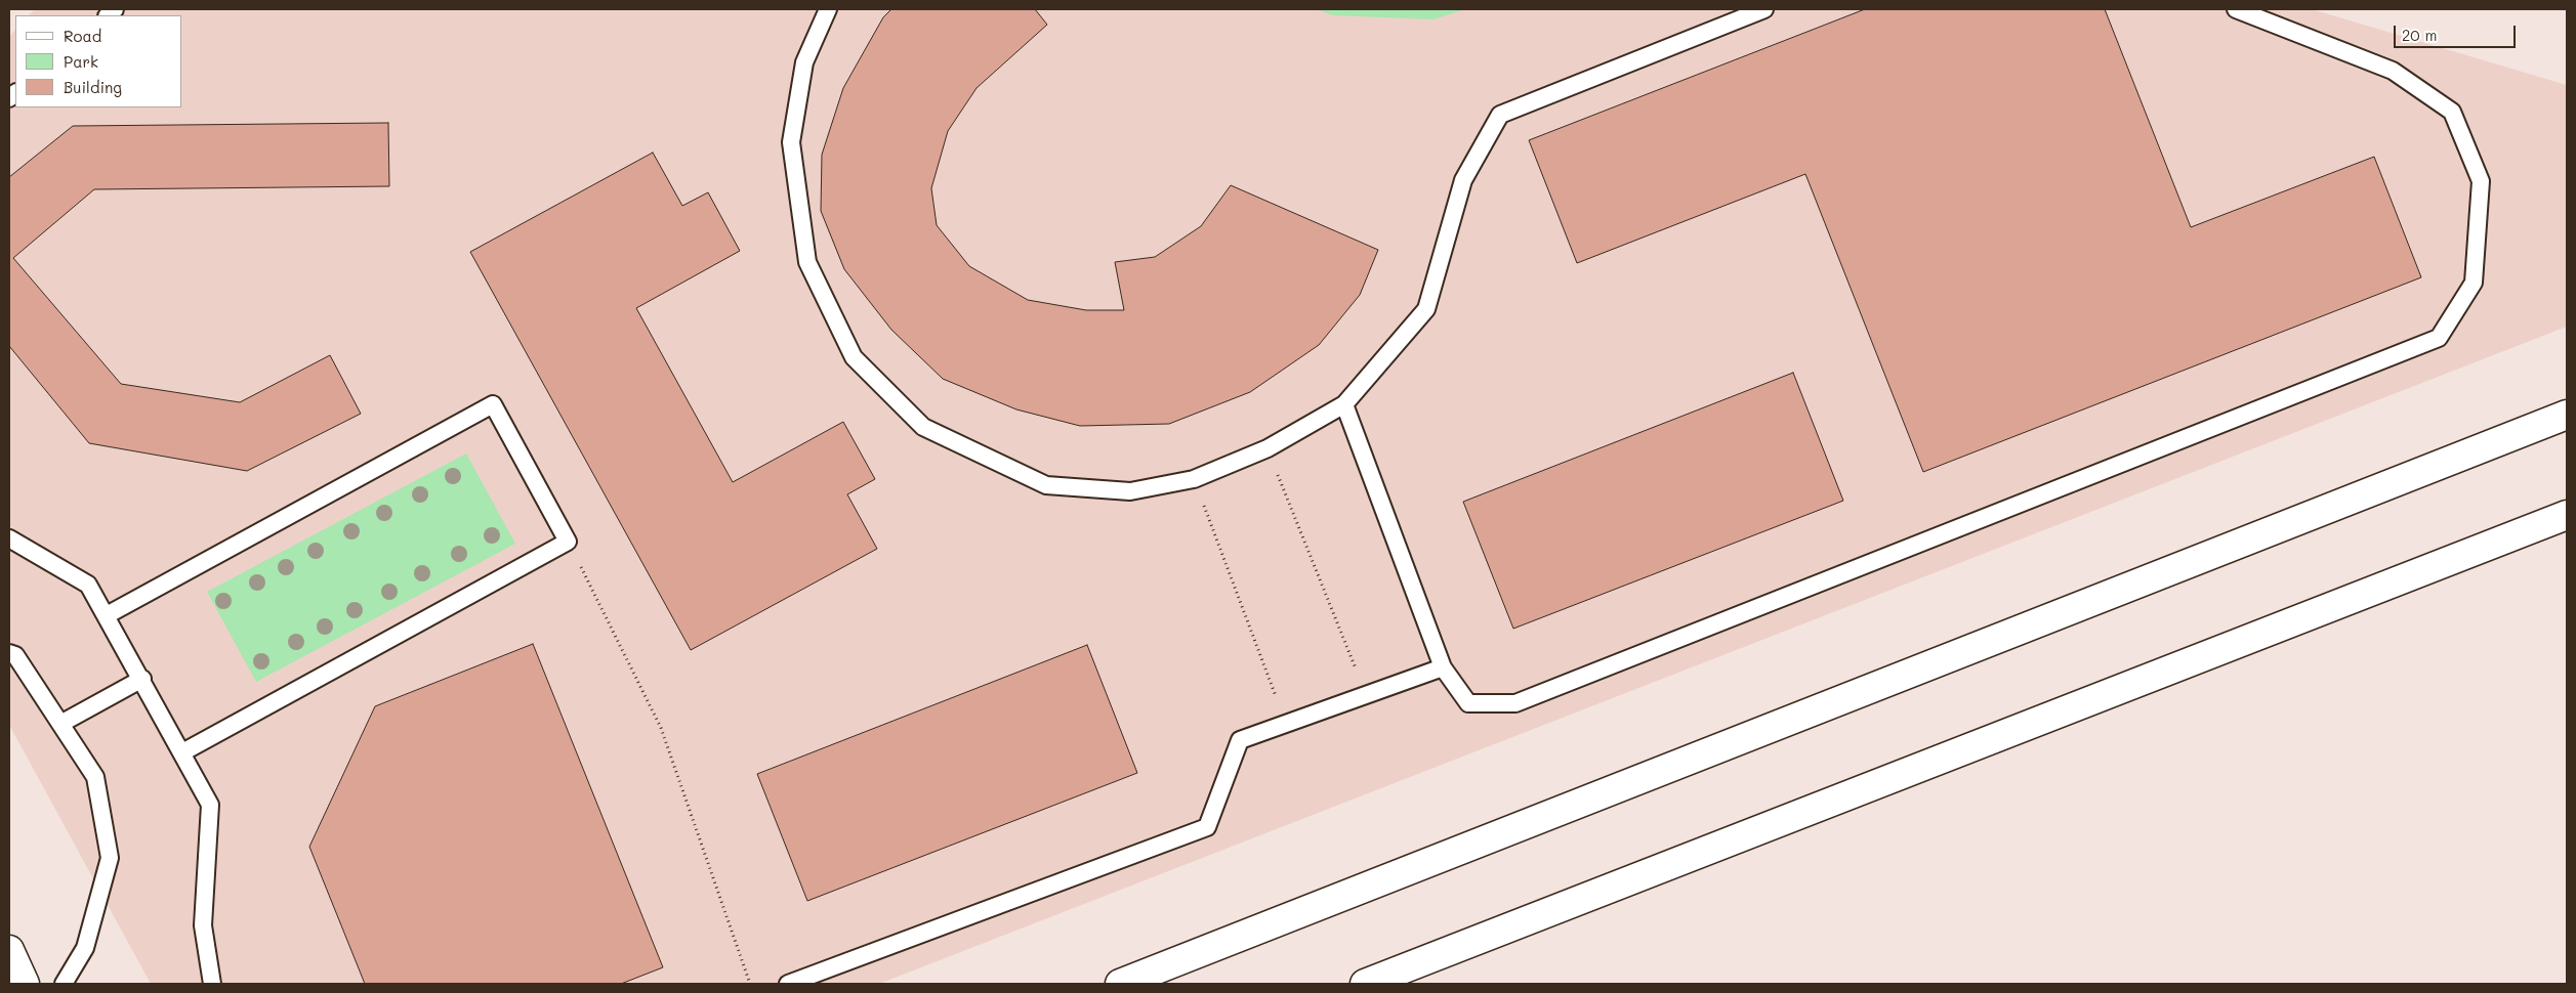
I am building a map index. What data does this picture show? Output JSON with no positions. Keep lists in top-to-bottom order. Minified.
{"legend":["Road","Park","Building"],"scale_bar":"20 m"}
